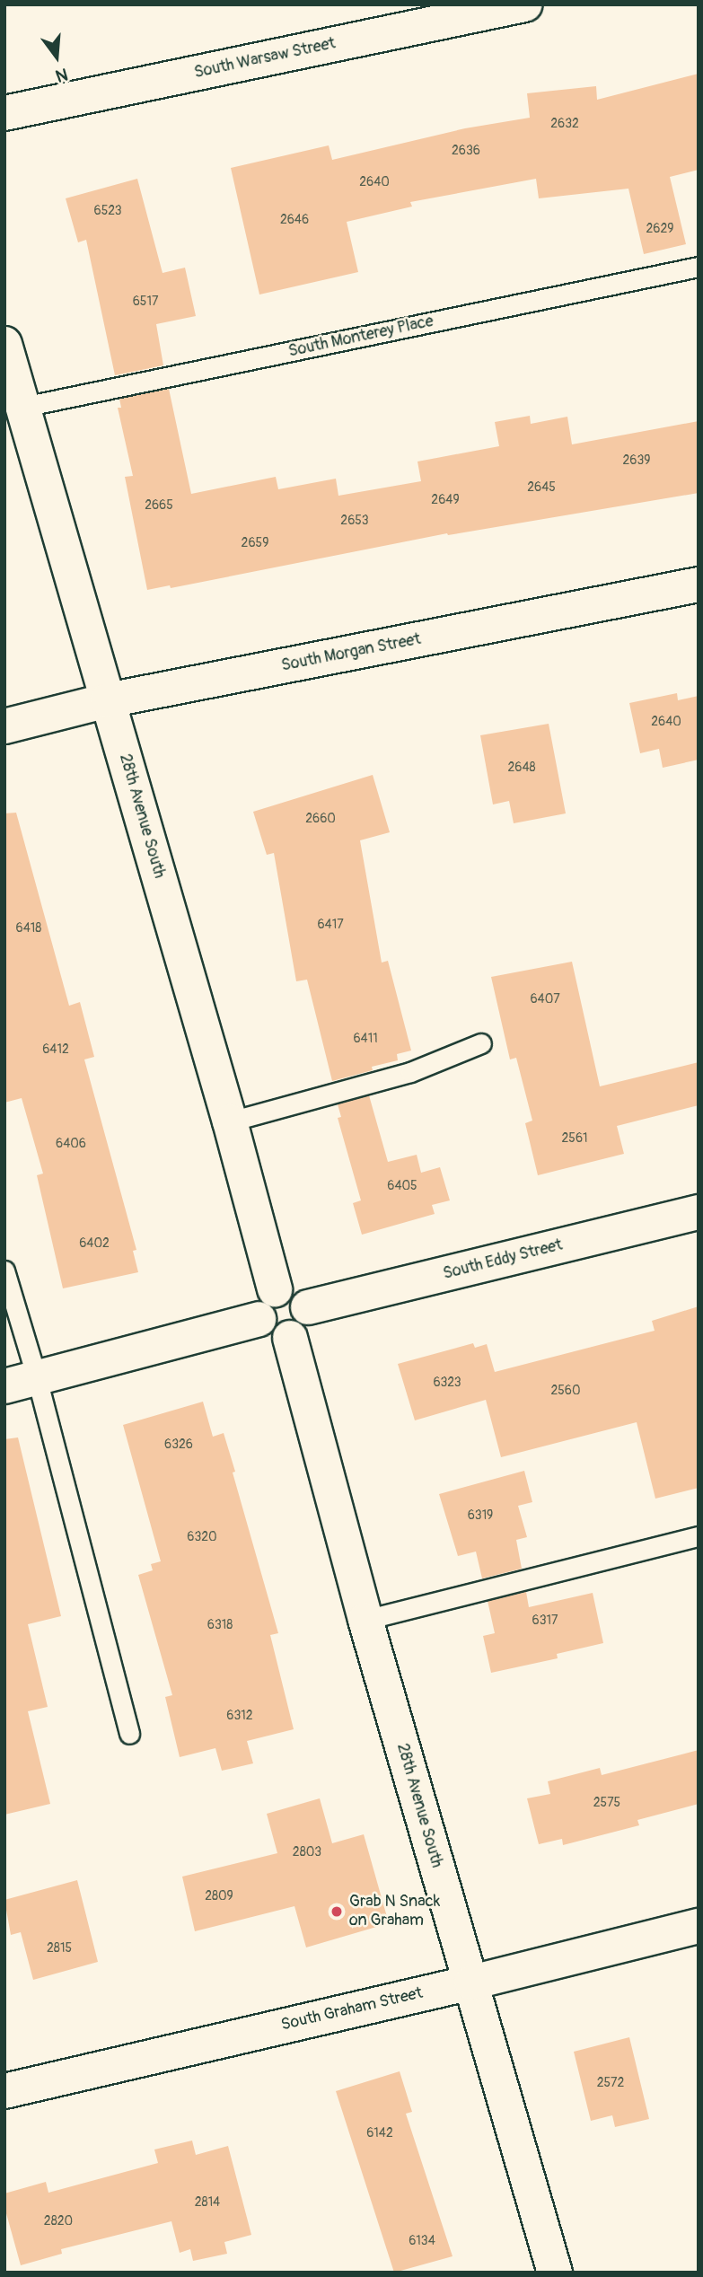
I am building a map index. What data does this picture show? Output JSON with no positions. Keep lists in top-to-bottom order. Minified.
{"streets":{"street":["South Warsaw Street","South Morgan Street","28th Avenue South","South Eddy Street","South Graham Street"],"lane":["South Monterey Place"]},"crossings":[["South Monterey Place","28th Avenue South"],["South Morgan Street","28th Avenue South"],["28th Avenue South","South Eddy Street"],["28th Avenue South","South Graham Street"]],"places":["Grab N Snack on Graham"],"house_numbers":["2632","2636","2640","6523","2646","2629","6517","2639","2645","2649","2665","2653","2659","2640","2648","2660","6417","6418","6407","6411","6412","2561","6406","6405","6402","6323","2560","6326","6319","6320","6317","6318","6312","2575","2803","2809","2815","2572","6142","2814","2820","6134"],"north":"bottom"}
